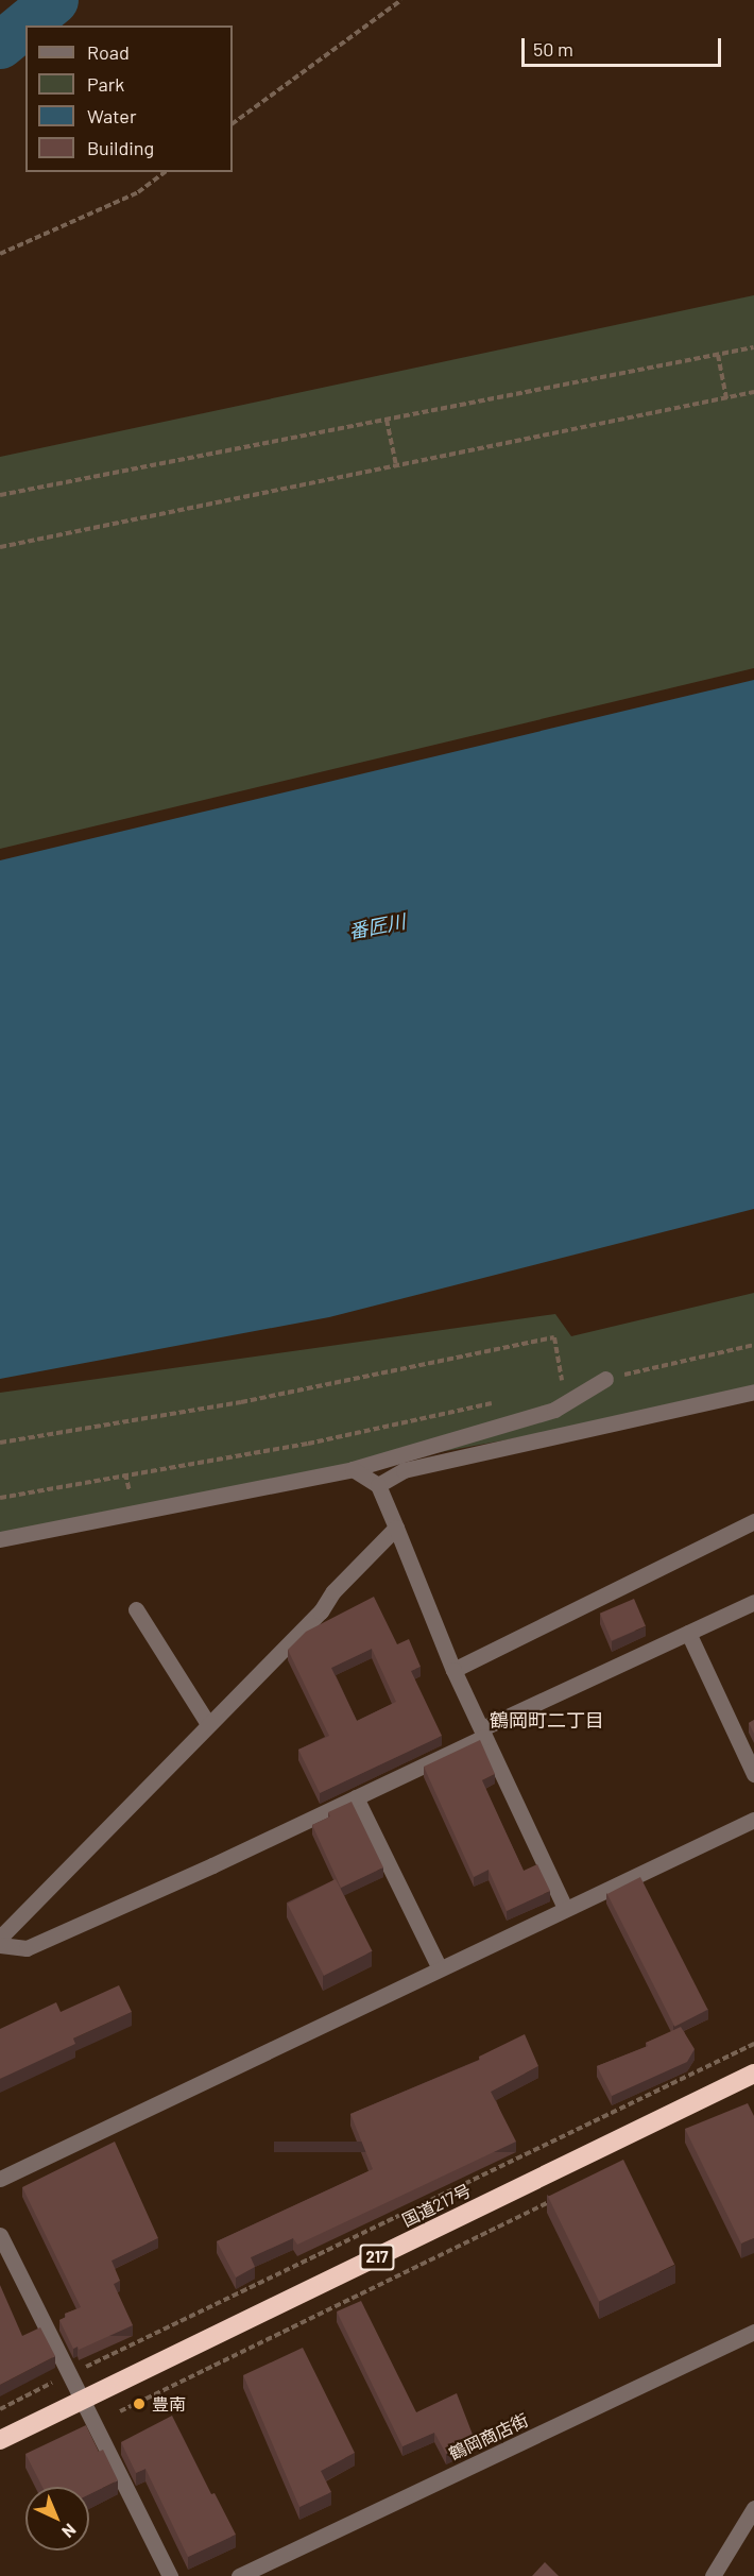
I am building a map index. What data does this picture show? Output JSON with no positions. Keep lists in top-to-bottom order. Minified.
{"streets":{"highway":["国道217号","217"],"street":["鶴岡商店街"]},"districts":["鶴岡町二丁目"],"water":["番匠川"],"places":["豊南"],"legend":["Road","Park","Water","Building"],"scale_bar":"50 m","north":"bottom right"}
